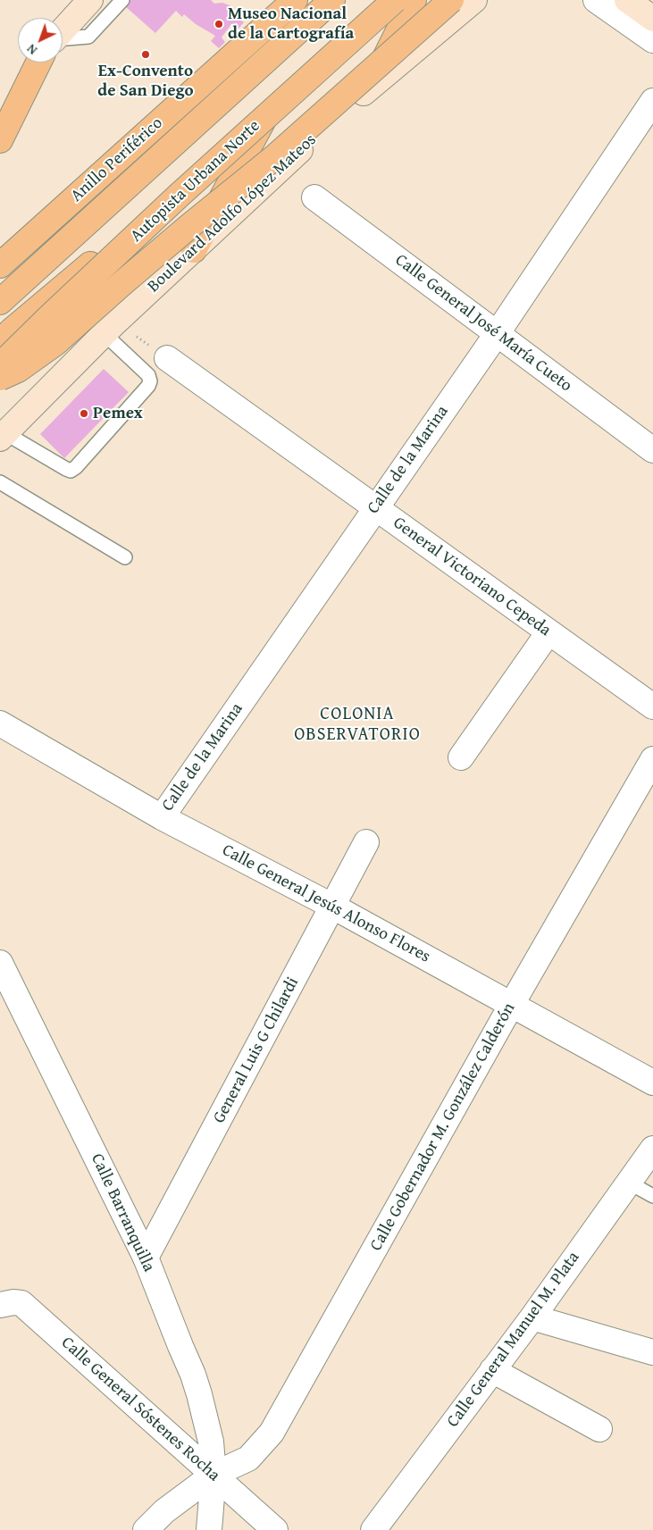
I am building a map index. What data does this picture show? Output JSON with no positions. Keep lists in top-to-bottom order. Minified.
{"streets":{"highway":["Anillo Periférico","Autopista Urbana Norte"],"main road":["Boulevard Adolfo López Mateos"],"street":["Calle General José María Cueto","Calle de la Marina","General Victoriano Cepeda","Calle General Jesús Alonso Flores","General Luis G Chilardi","Calle Gobernador M. González Calderón","Calle Barranquilla","Calle General Manuel M. Plata","Calle General Sóstenes Rocha"]},"crossings":[["Calle General José María Cueto","Calle de la Marina"],["Calle de la Marina","General Victoriano Cepeda"],["Calle de la Marina","Calle General Jesús Alonso Flores"],["Calle General Jesús Alonso Flores","General Luis G Chilardi"],["Calle General Jesús Alonso Flores","Calle Gobernador M. González Calderón"],["General Luis G Chilardi","Calle Barranquilla"],["Calle Gobernador M. González Calderón","Calle Barranquilla"],["Calle Gobernador M. González Calderón","Calle General Sóstenes Rocha"],["Calle Barranquilla","Calle General Sóstenes Rocha"]],"districts":["COLONIA OBSERVATORIO"],"places":["Museo Nacional de la Cartografía","Ex-Convento de San Diego","Pemex"],"north":"bottom left"}
